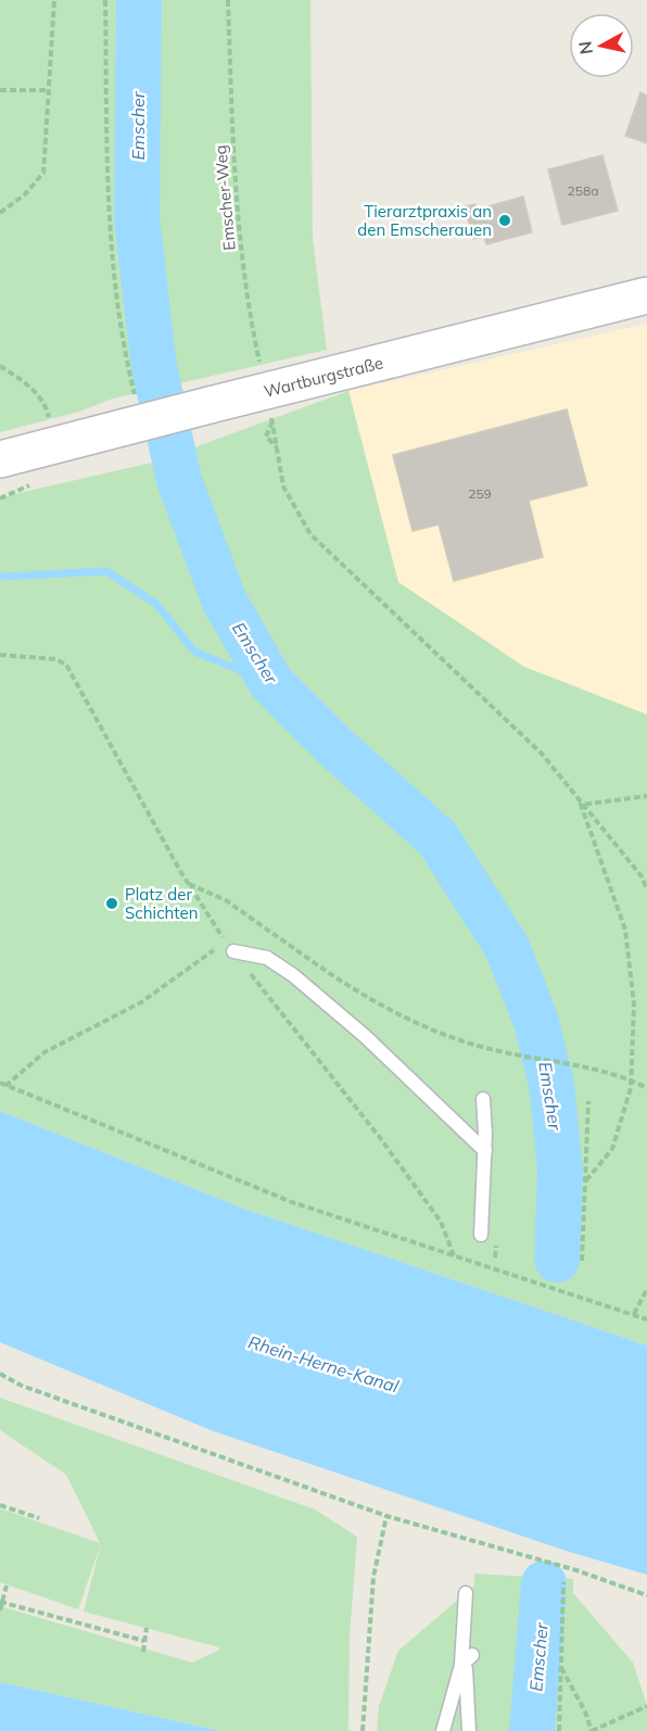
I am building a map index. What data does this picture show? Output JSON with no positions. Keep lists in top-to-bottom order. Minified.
{"streets":{"main road":["Wartburgstraße"],"path":["Emscher-Weg"]},"crossings":[["Emscher-Weg","Wartburgstraße"]],"water":["Emscher","Rhein-Herne-Kanal"],"places":["Tierarztpraxis an den Emscherauen","Platz der Schichten"],"house_numbers":["258a","259"],"north":"left"}
